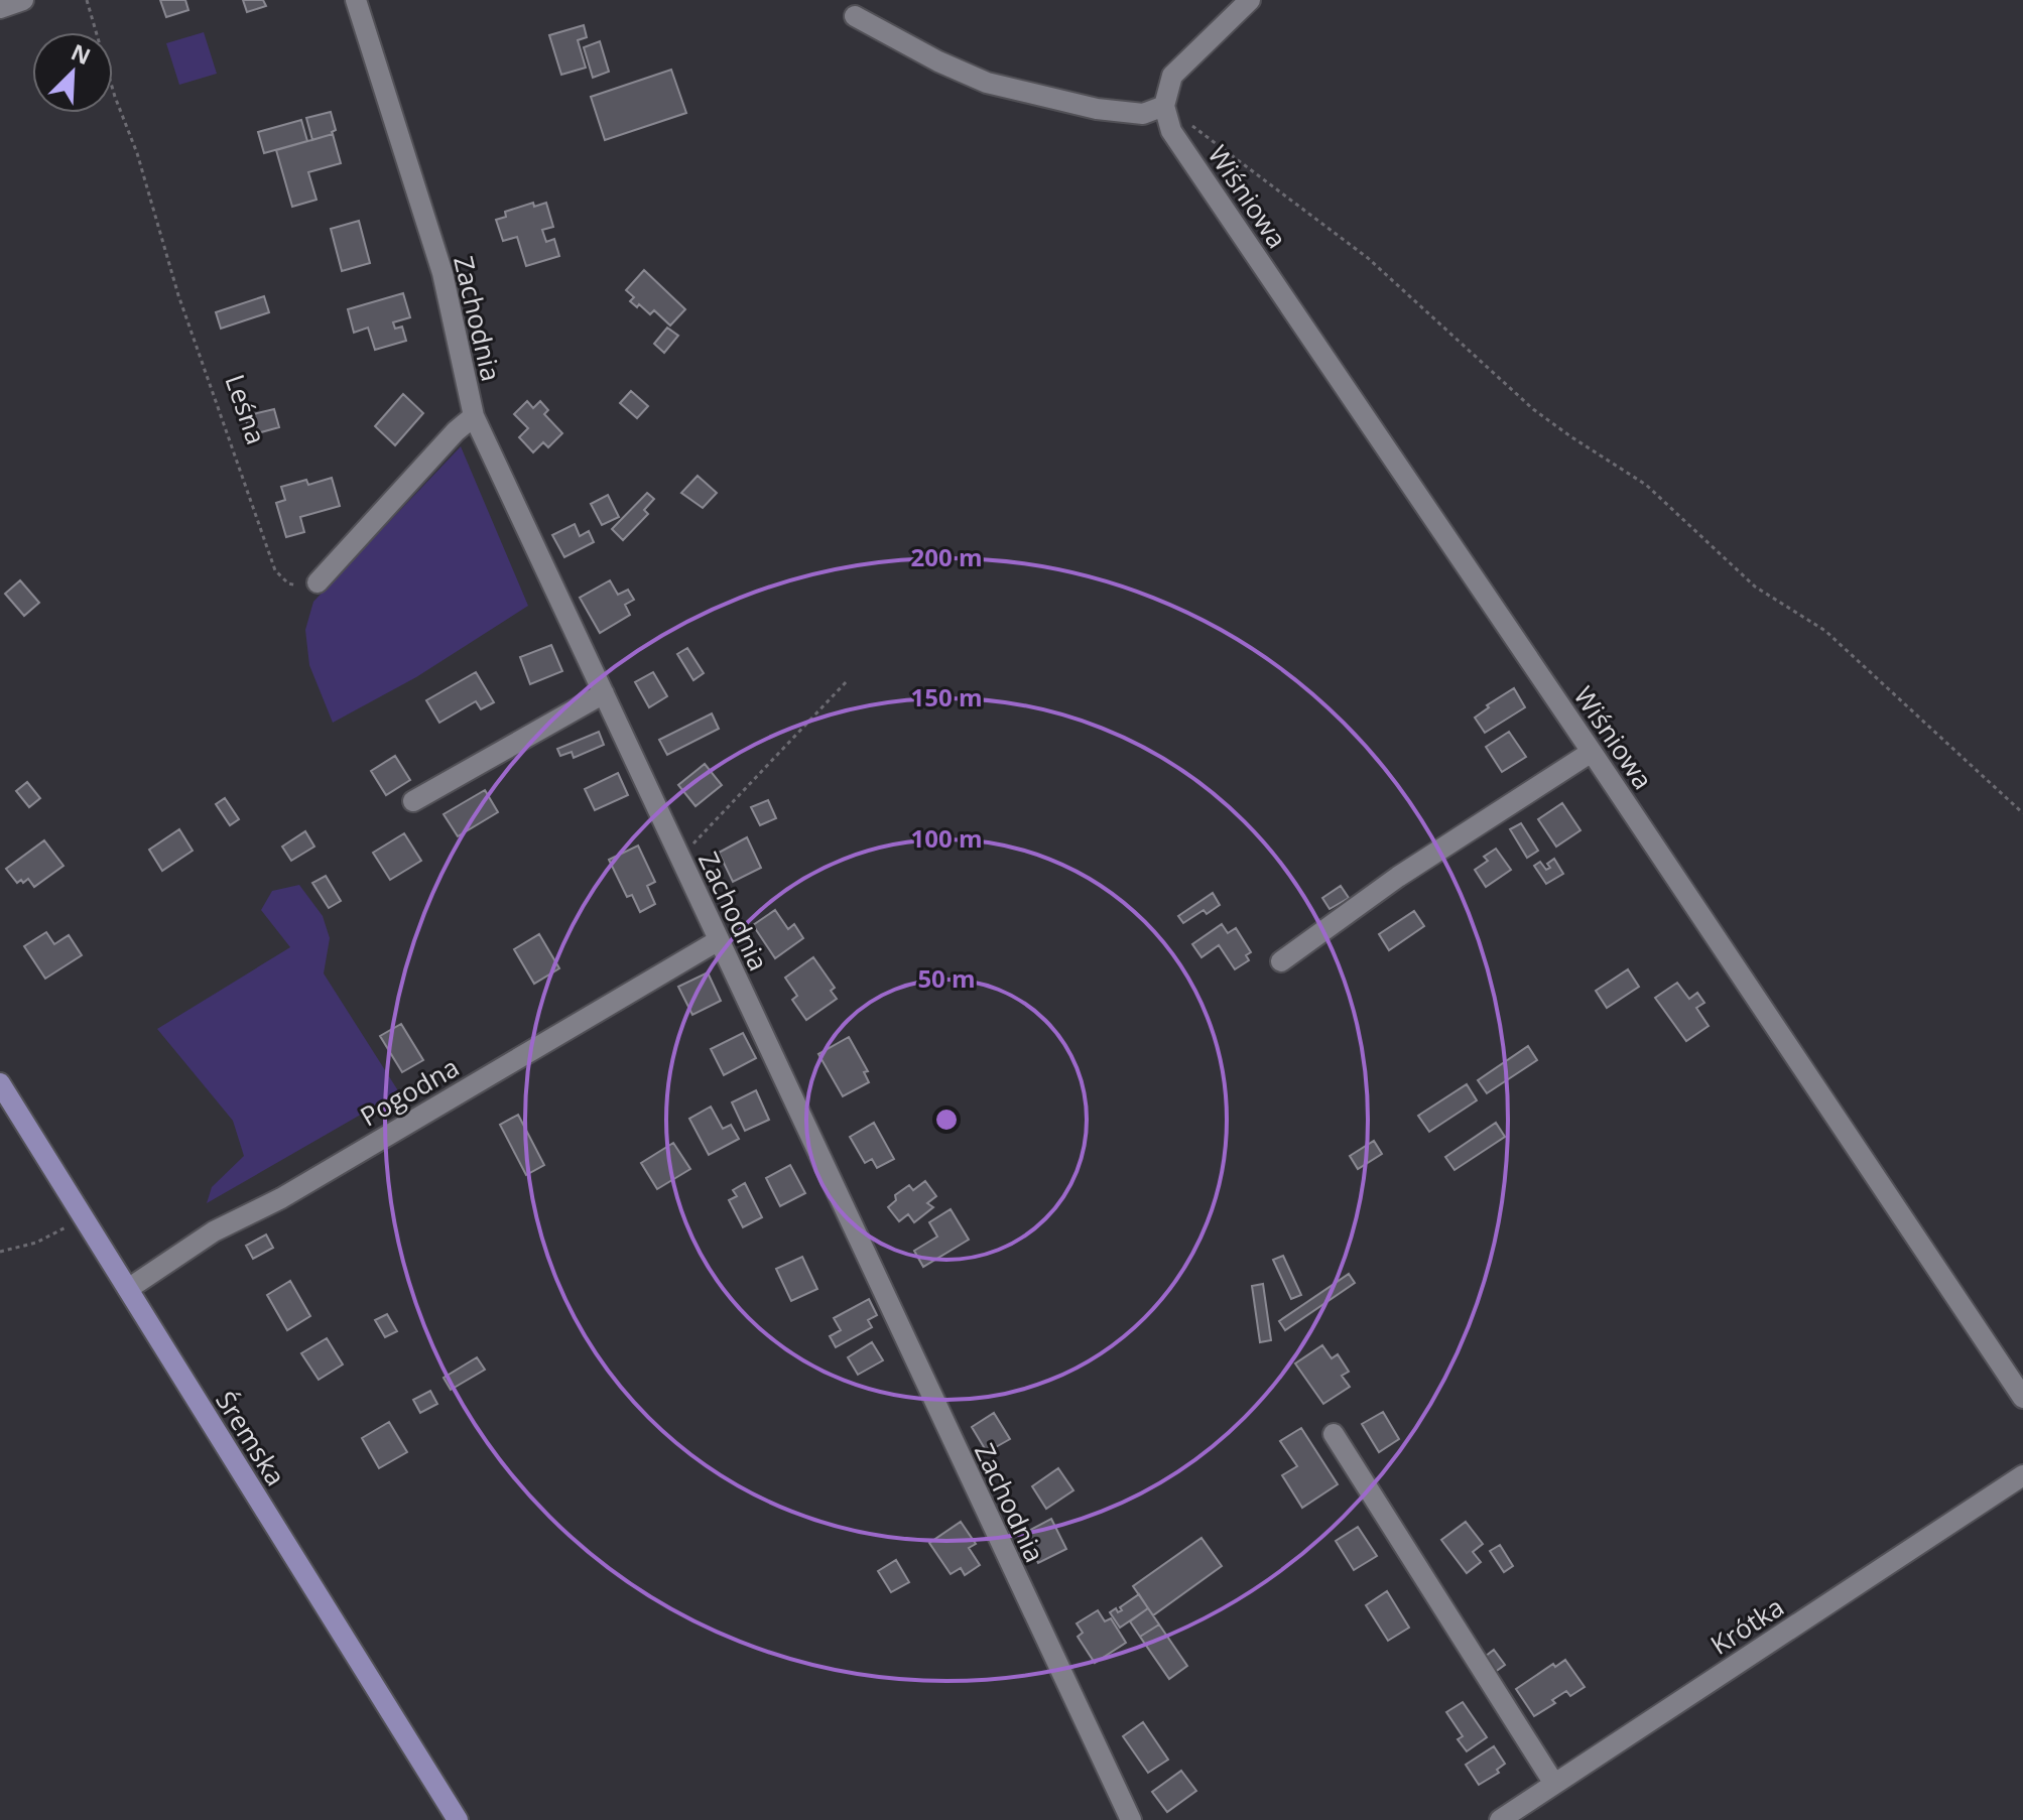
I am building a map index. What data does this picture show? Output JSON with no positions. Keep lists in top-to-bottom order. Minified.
{"streets":{"main road":["Śremska"],"street":["Wiśniowa","Zachodnia","Pogodna","Krótka"],"path":["Leśna"]},"crossings":[["Zachodnia","Pogodna"],["Pogodna","Śremska"]],"north":"top right","rings":["200 m","150 m","100 m","50 m"]}
